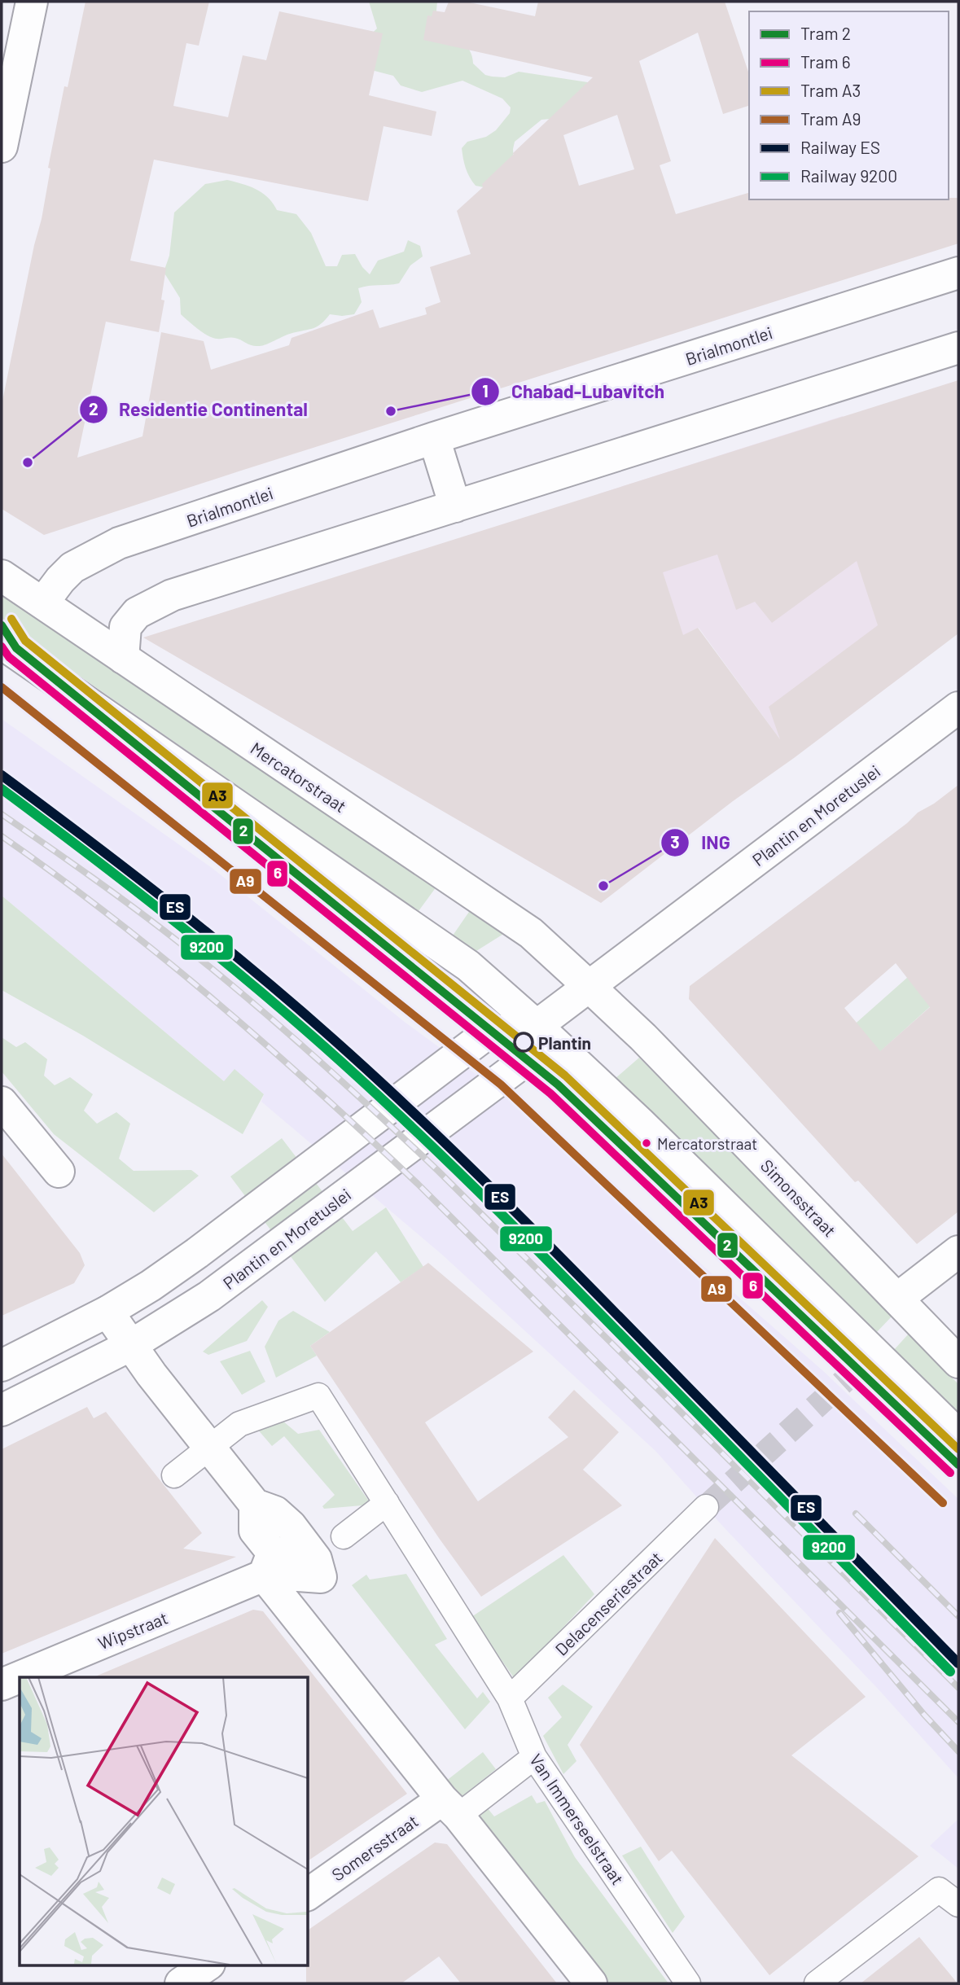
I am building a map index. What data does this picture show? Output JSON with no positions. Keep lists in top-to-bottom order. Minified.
{"streets":{"street":["Brialmontlei","Mercatorstraat","Plantin en Moretuslei","Simonsstraat","Delacenseriestraat","Wipstraat","Van Immerseelstraat","Somersstraat"]},"crossings":[["Brialmontlei","Mercatorstraat"],["Mercatorstraat","Plantin en Moretuslei"],["Mercatorstraat","Simonsstraat"],["Plantin en Moretuslei","Simonsstraat"],["Delacenseriestraat","Van Immerseelstraat"]],"places":["Chabad-Lubavitch","Residentie Continental","ING","Plantin","Mercatorstraat"],"lines":["tram line A3","tram line 2","tram line 6","tram line A9","rail line ES","rail line 9200"],"legend":["Tram 2","Tram 6","Tram A3","Tram A9","Railway ES","Railway 9200"]}
